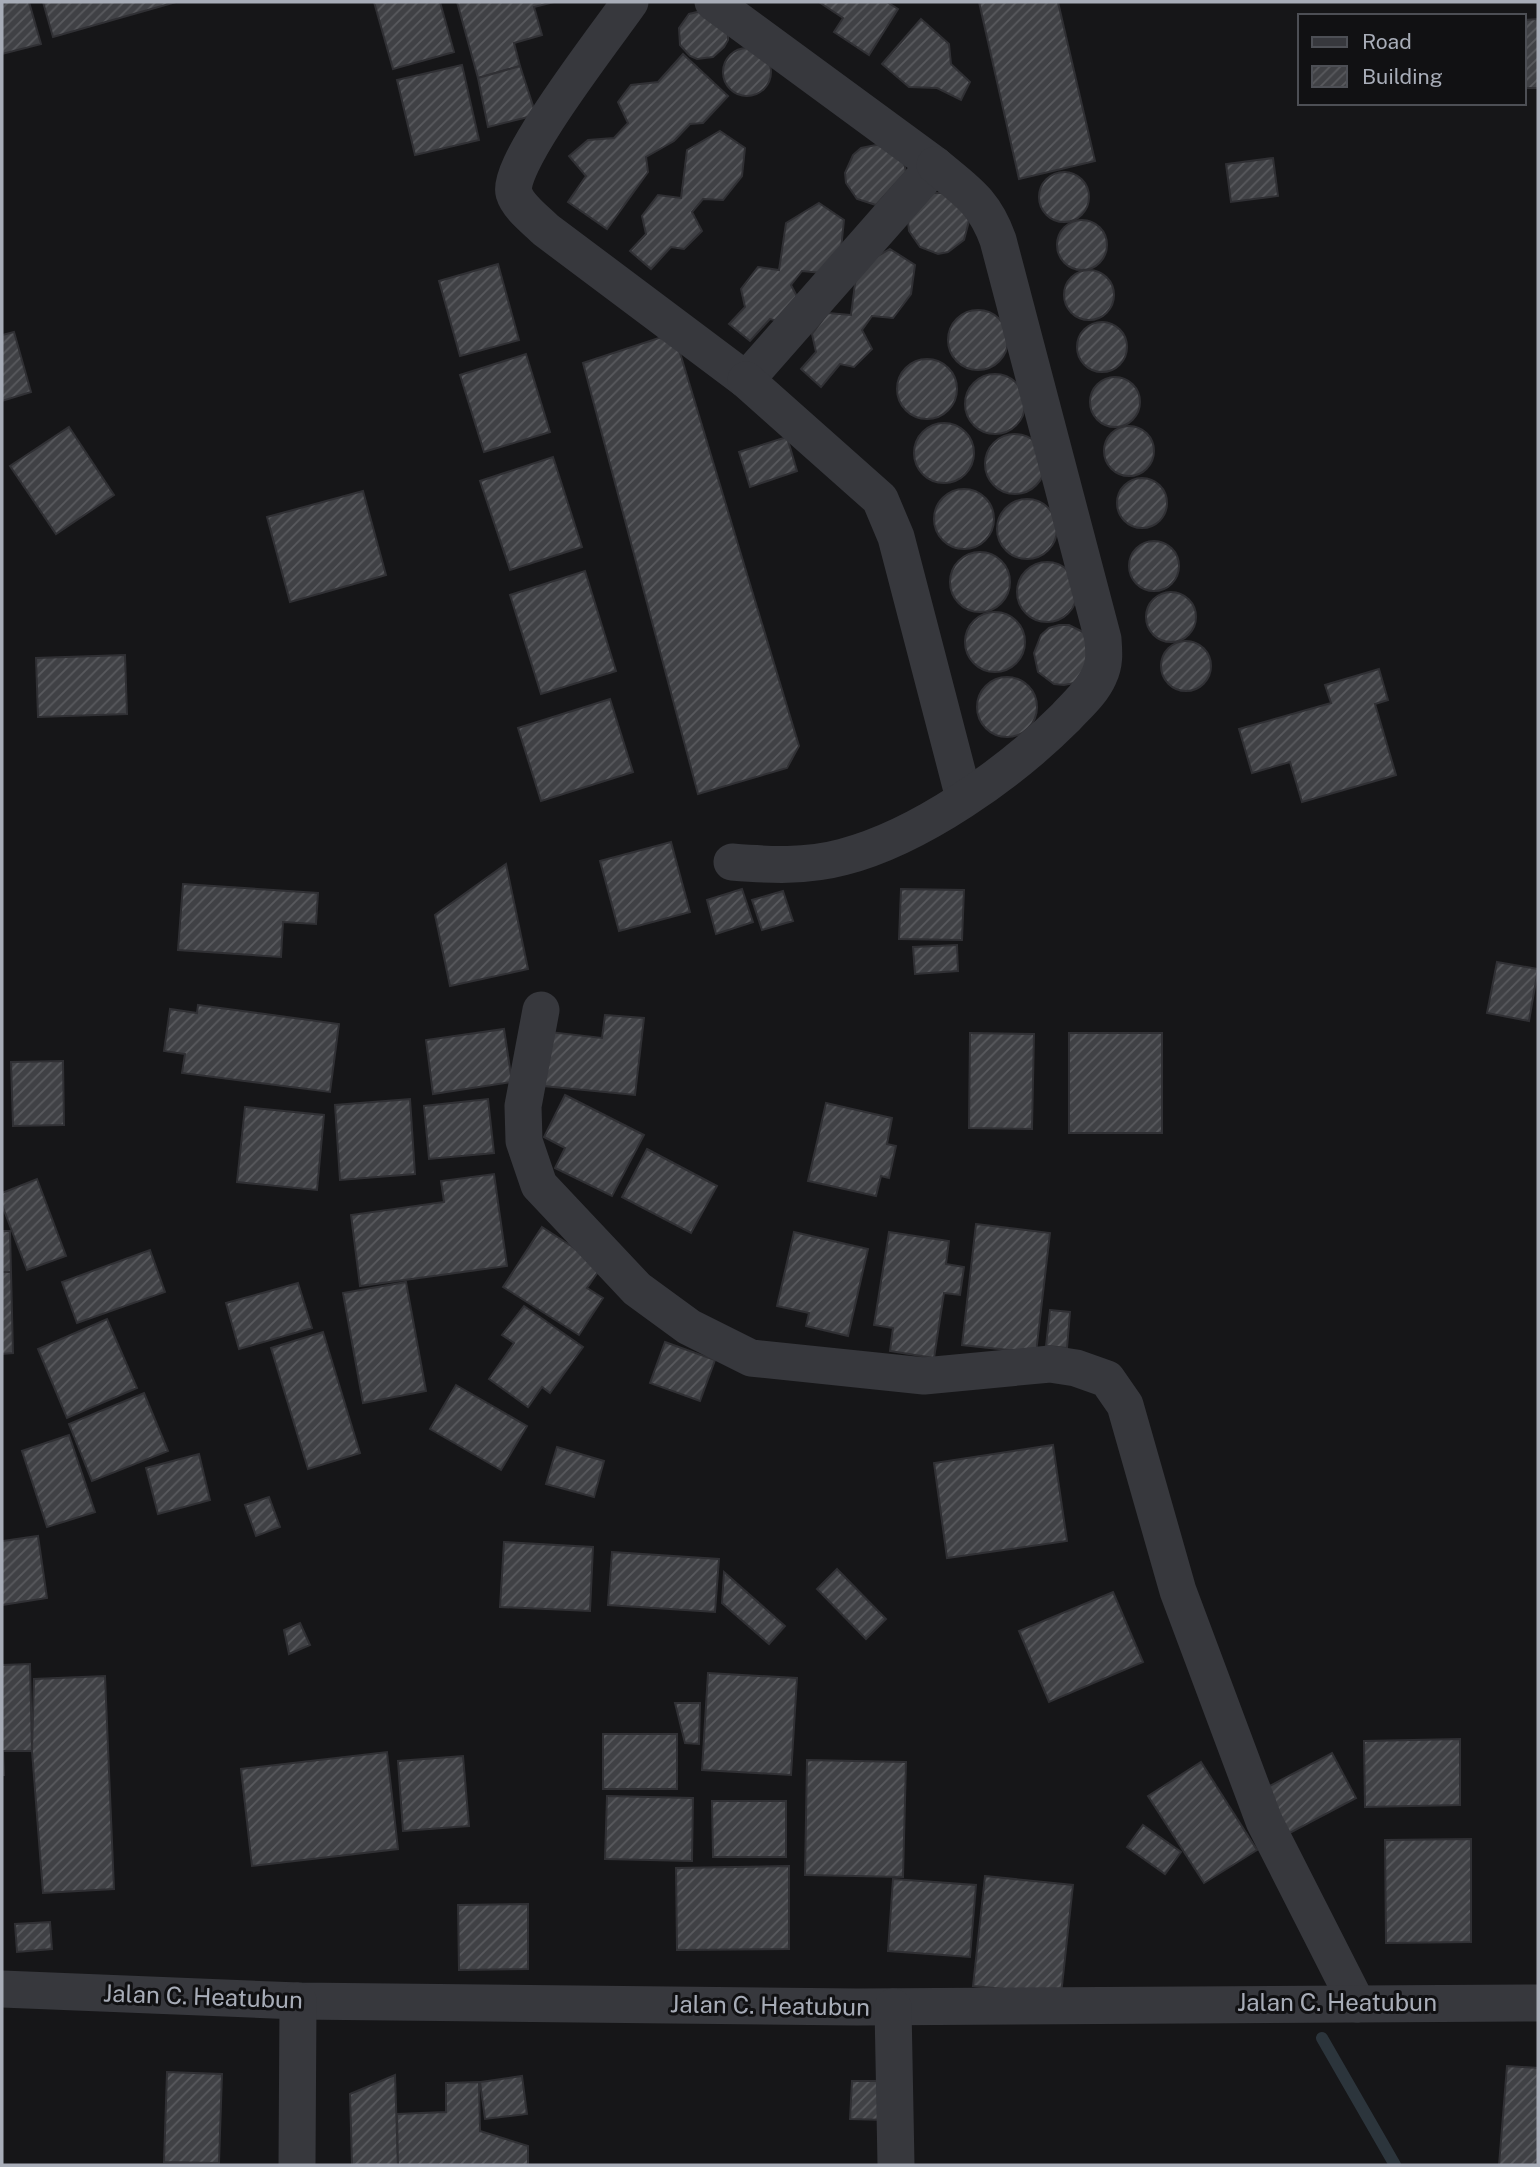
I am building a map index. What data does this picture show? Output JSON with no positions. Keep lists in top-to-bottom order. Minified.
{"streets":{"street":["Jalan C. Heatubun"]},"legend":["Road","Building"]}
